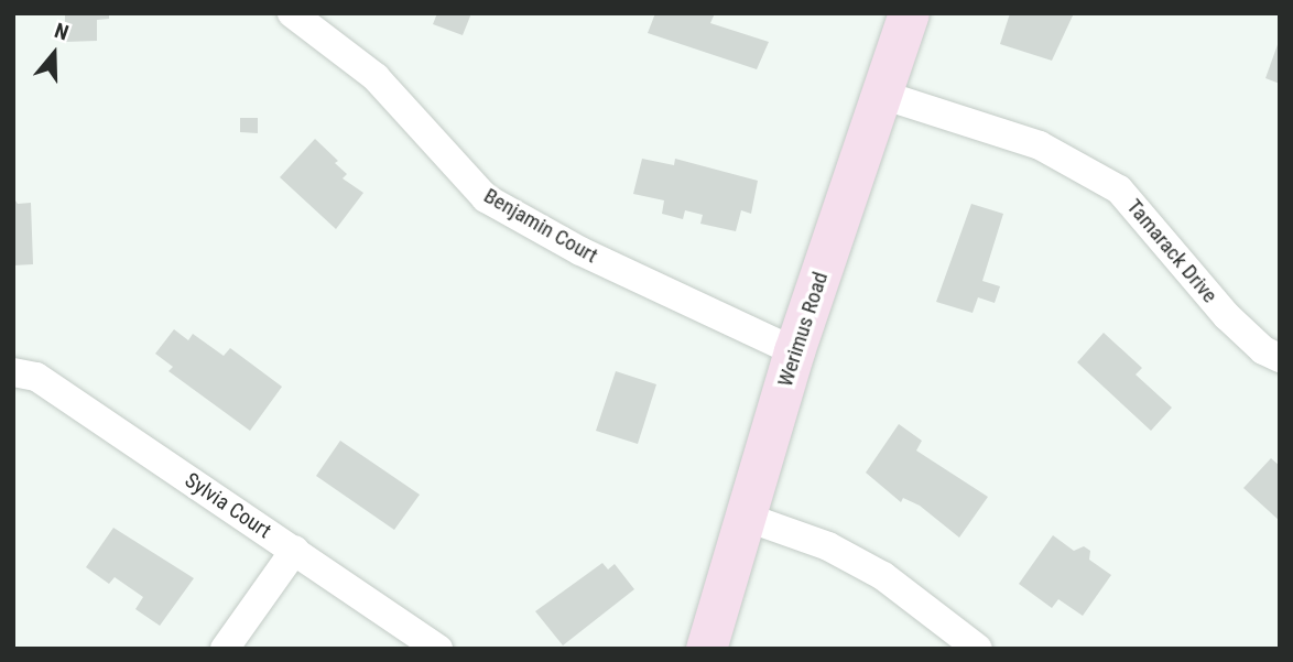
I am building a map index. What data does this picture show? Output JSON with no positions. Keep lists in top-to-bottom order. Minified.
{"streets":{"main road":["Werimus Road"],"street":["Benjamin Court","Tamarack Drive","Sylvia Court"]},"crossings":[["Benjamin Court","Werimus Road"],["Tamarack Drive","Werimus Road"]],"north":"top"}
